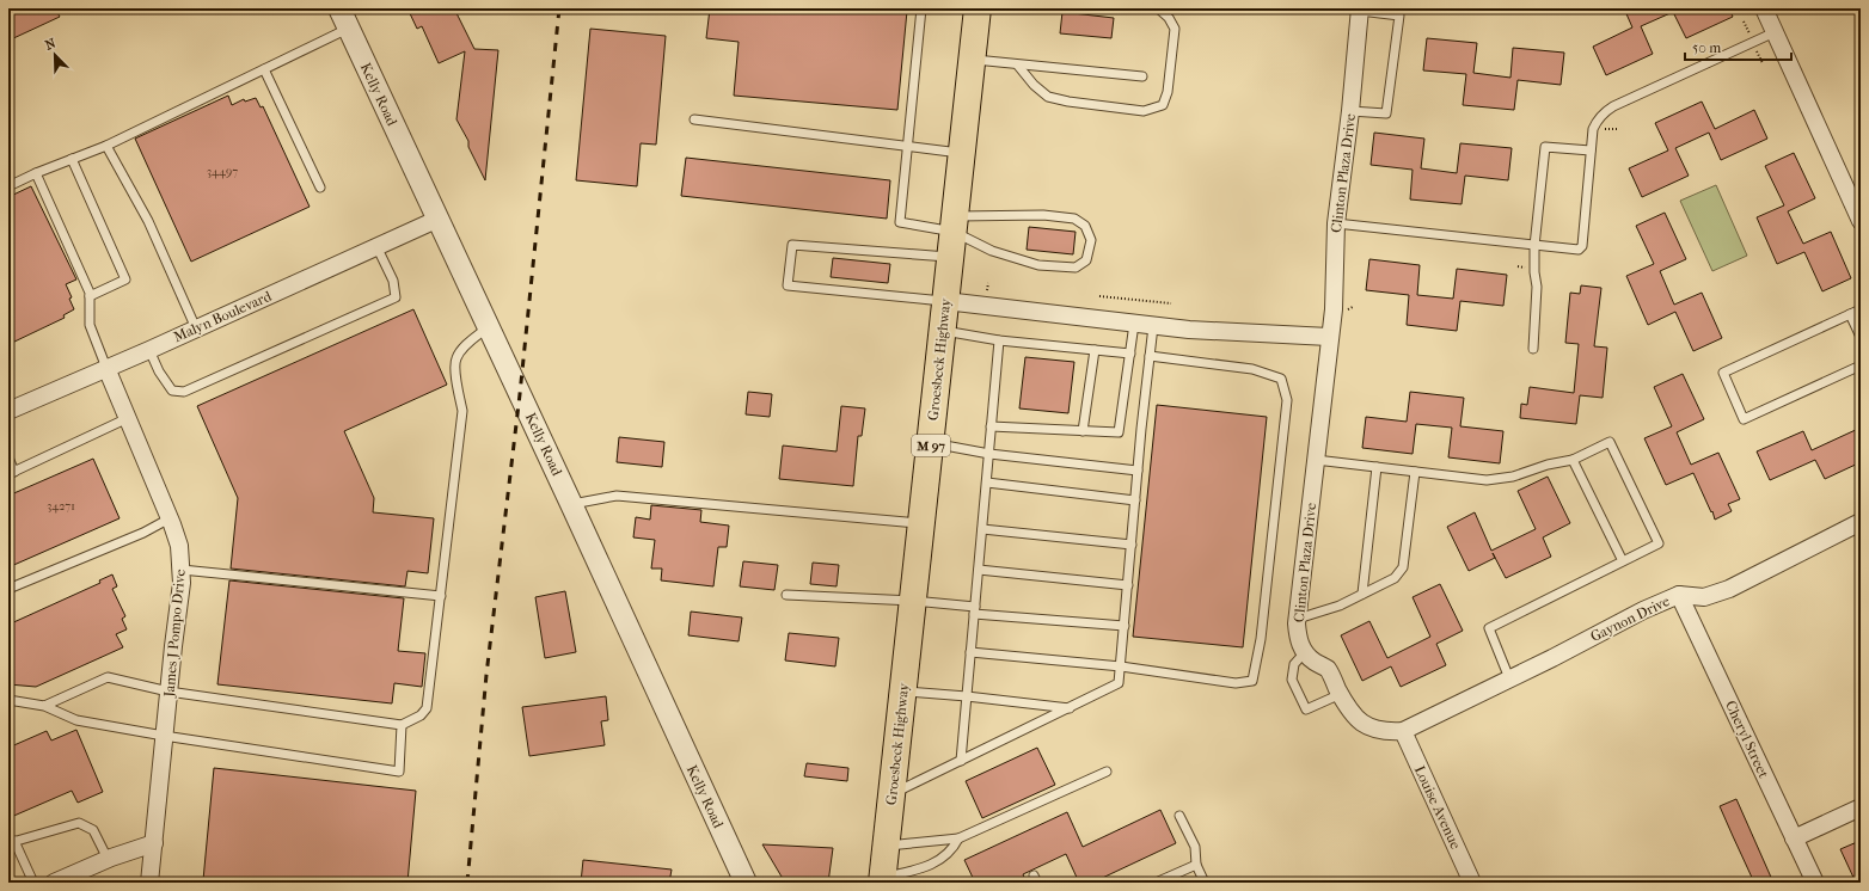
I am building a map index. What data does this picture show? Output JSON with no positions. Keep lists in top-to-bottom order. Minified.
{"streets":{"main road":["Groesbeck Highway","M 97"],"street":["Kelly Road","Clinton Plaza Drive","Malyn Boulevard","Gaynon Drive","James J Pompo Drive","Cheryl Street","Louise Avenue"]},"crossings":[["Kelly Road","Malyn Boulevard"],["Malyn Boulevard","James J Pompo Drive"],["Gaynon Drive","Cheryl Street"],["Gaynon Drive","Louise Avenue"]],"house_numbers":["34497","34271"],"scale_bar":"50 m","north":"top left"}
